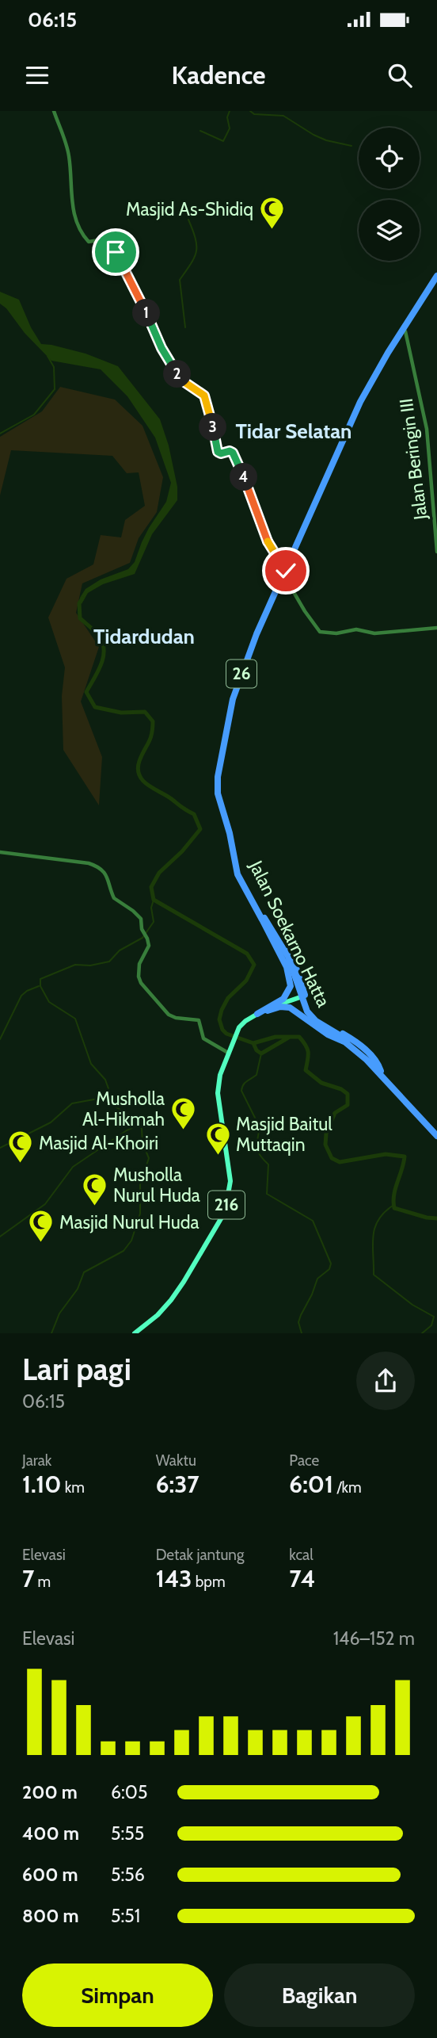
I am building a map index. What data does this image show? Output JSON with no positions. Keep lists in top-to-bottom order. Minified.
{"streets":{"highway":["26","Jalan Soekarno Hatta"],"main road":["216"],"street":["Jalan Beringin III"]},"crossings":[["Jalan Beringin III","Jalan Soekarno Hatta"],["26","Jalan Soekarno Hatta"]],"districts":["Tidar Selatan","Tidardudan"],"places":{"mosque":["Masjid As-Shidiq","Musholla Al-Hikmah","Masjid Baitul Muttaqin","Masjid Al-Khoiri","Musholla Nurul Huda","Masjid Nurul Huda"]},"page":{"status":"06:15","header":"Kadence","pins":["1","2","3","4"],"heading":["Lari pagi","06:15"],"stats":[["Jarak","1.10 km"],["Waktu","6:37"],["Pace","6:01 /km"],["Elevasi","7 m"],["Detak jantung","143 bpm"],["kcal","74"]],"chart":["Elevasi","146–152 m"],"list":[{"name":"200 m","note":"6:05"},{"name":"400 m","note":"5:55"},{"name":"600 m","note":"5:56"},{"name":"800 m","note":"5:51"}],"buttons":["Simpan","Bagikan"]}}
